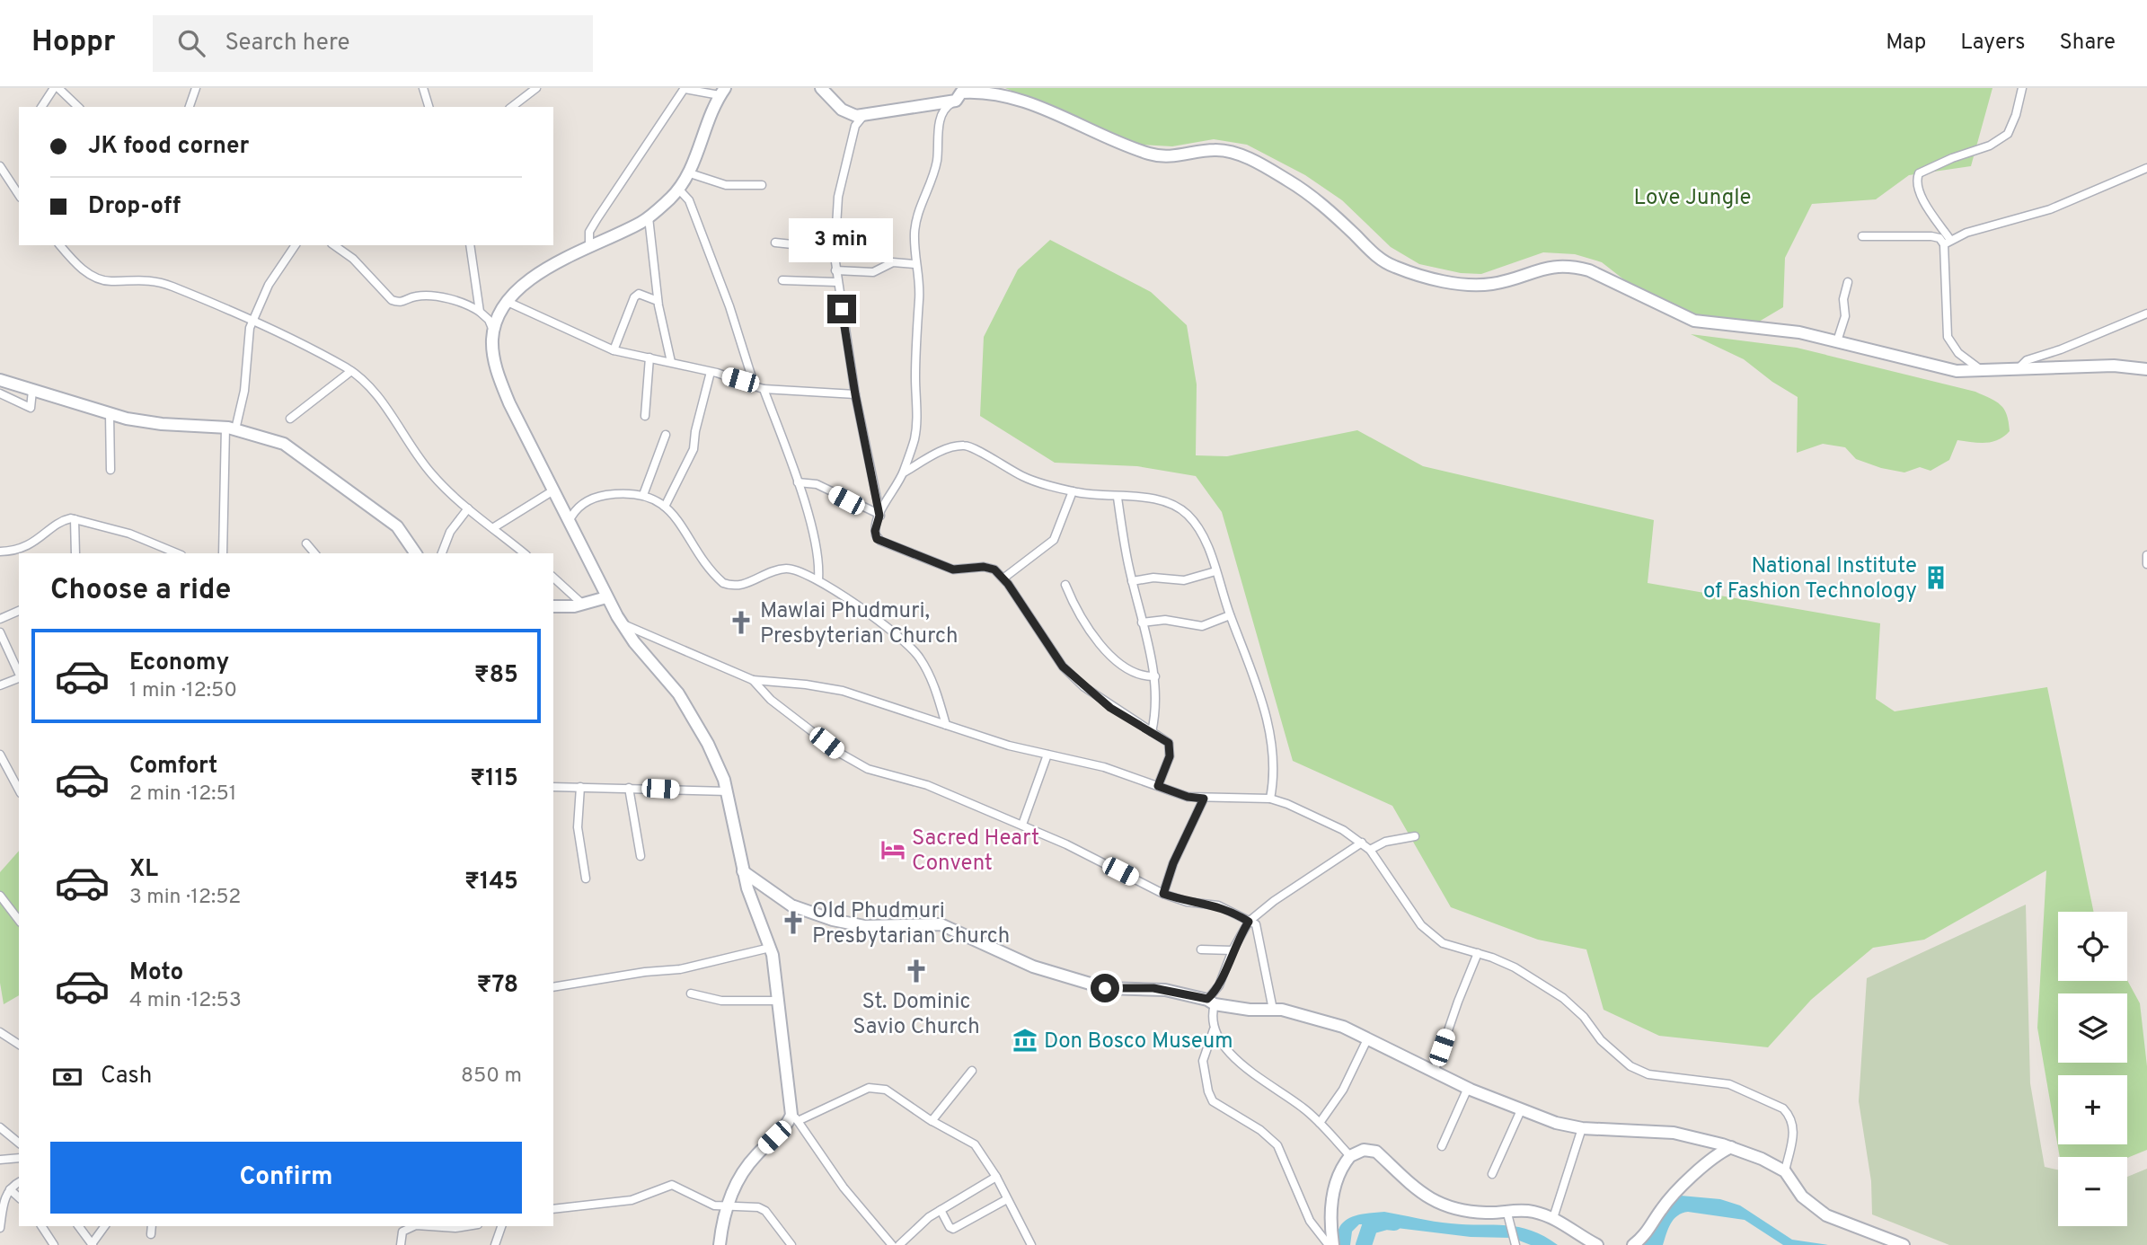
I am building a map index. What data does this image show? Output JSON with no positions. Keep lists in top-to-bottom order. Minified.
{"parks":["Love Jungle"],"places":{"building":["National Institute of Fashion Technology"],"church":["Mawlai Phudmuri, Presbyterian Church","Old Phudmuri Presbytarian Church","St. Dominic Savio Church"],"hotel":["Sacred Heart Convent"],"museum":["Don Bosco Museum"]},"page":{"header":"Hoppr","search":"Search here","nav":["Map","Layers","Share"],"banner":["JK food corner","Drop-off"],"bubble":"3 min","heading":"Choose a ride","list":[{"name":"Economy","note":"1 min · 12:50","value":"₹85"},{"name":"Comfort","note":"2 min · 12:51","value":"₹115"},{"name":"XL","note":"3 min · 12:52","value":"₹145"},{"name":"Moto","note":"4 min · 12:53","value":"₹78"}],"map_buttons":["+","−"],"pay":["Cash","850 m"],"buttons":"Confirm"}}
